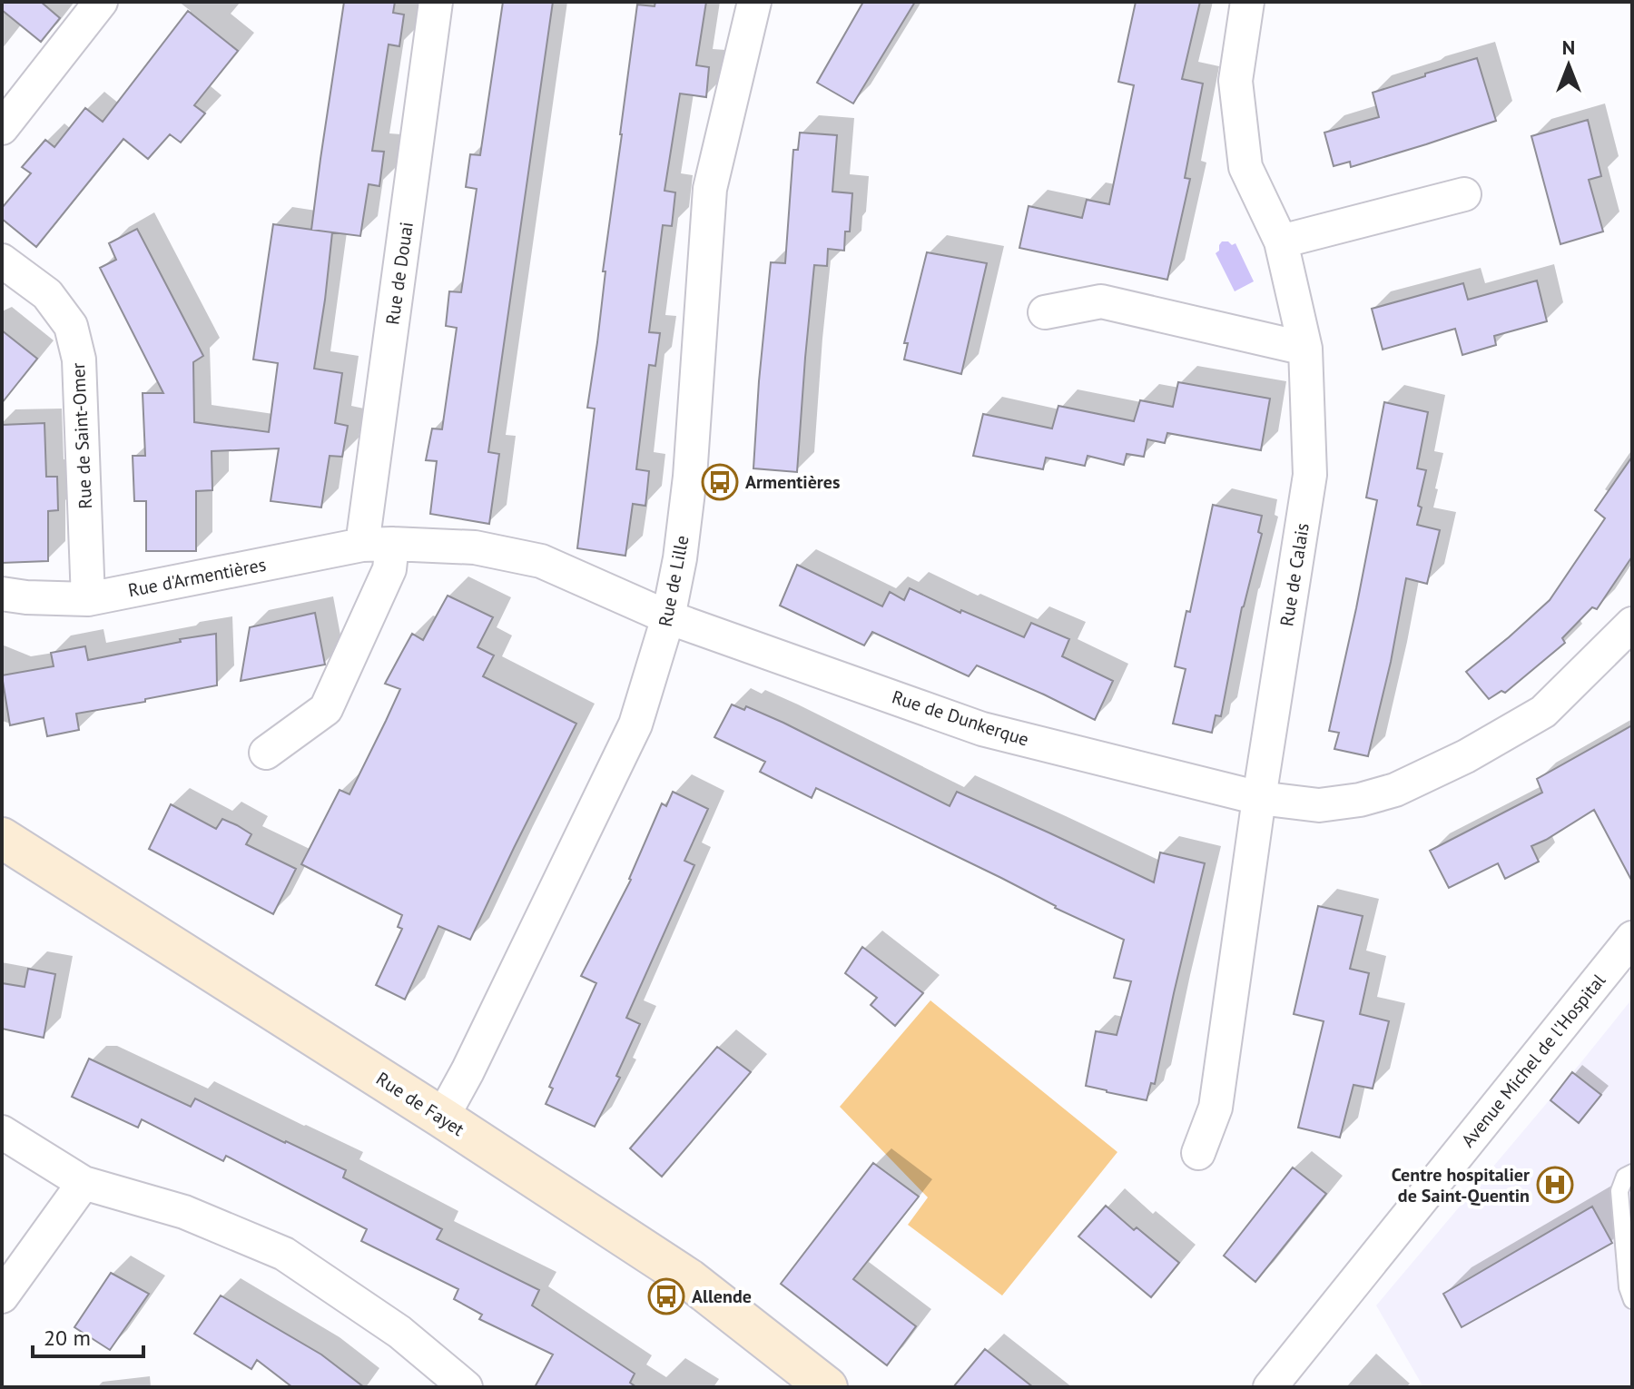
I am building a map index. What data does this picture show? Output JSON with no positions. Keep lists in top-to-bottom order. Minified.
{"streets":{"main road":["Rue de Fayet"],"street":["Rue de Douai","Rue de Saint-Omer","Rue de Calais","Rue d'Armentières","Rue de Lille","Rue de Dunkerque","Avenue Michel de l'Hospital"]},"crossings":[["Rue de Douai","Rue d'Armentières"],["Rue de Saint-Omer","Rue d'Armentières"],["Rue de Calais","Rue de Dunkerque"],["Rue d'Armentières","Rue de Lille"],["Rue d'Armentières","Rue de Dunkerque"],["Rue de Lille","Rue de Dunkerque"],["Rue de Lille","Rue de Fayet"]],"places":{"bus stop":["Armentières","Allende"],"hospital":["Centre hospitalier de Saint-Quentin"]},"scale_bar":"20 m","north":"top"}
